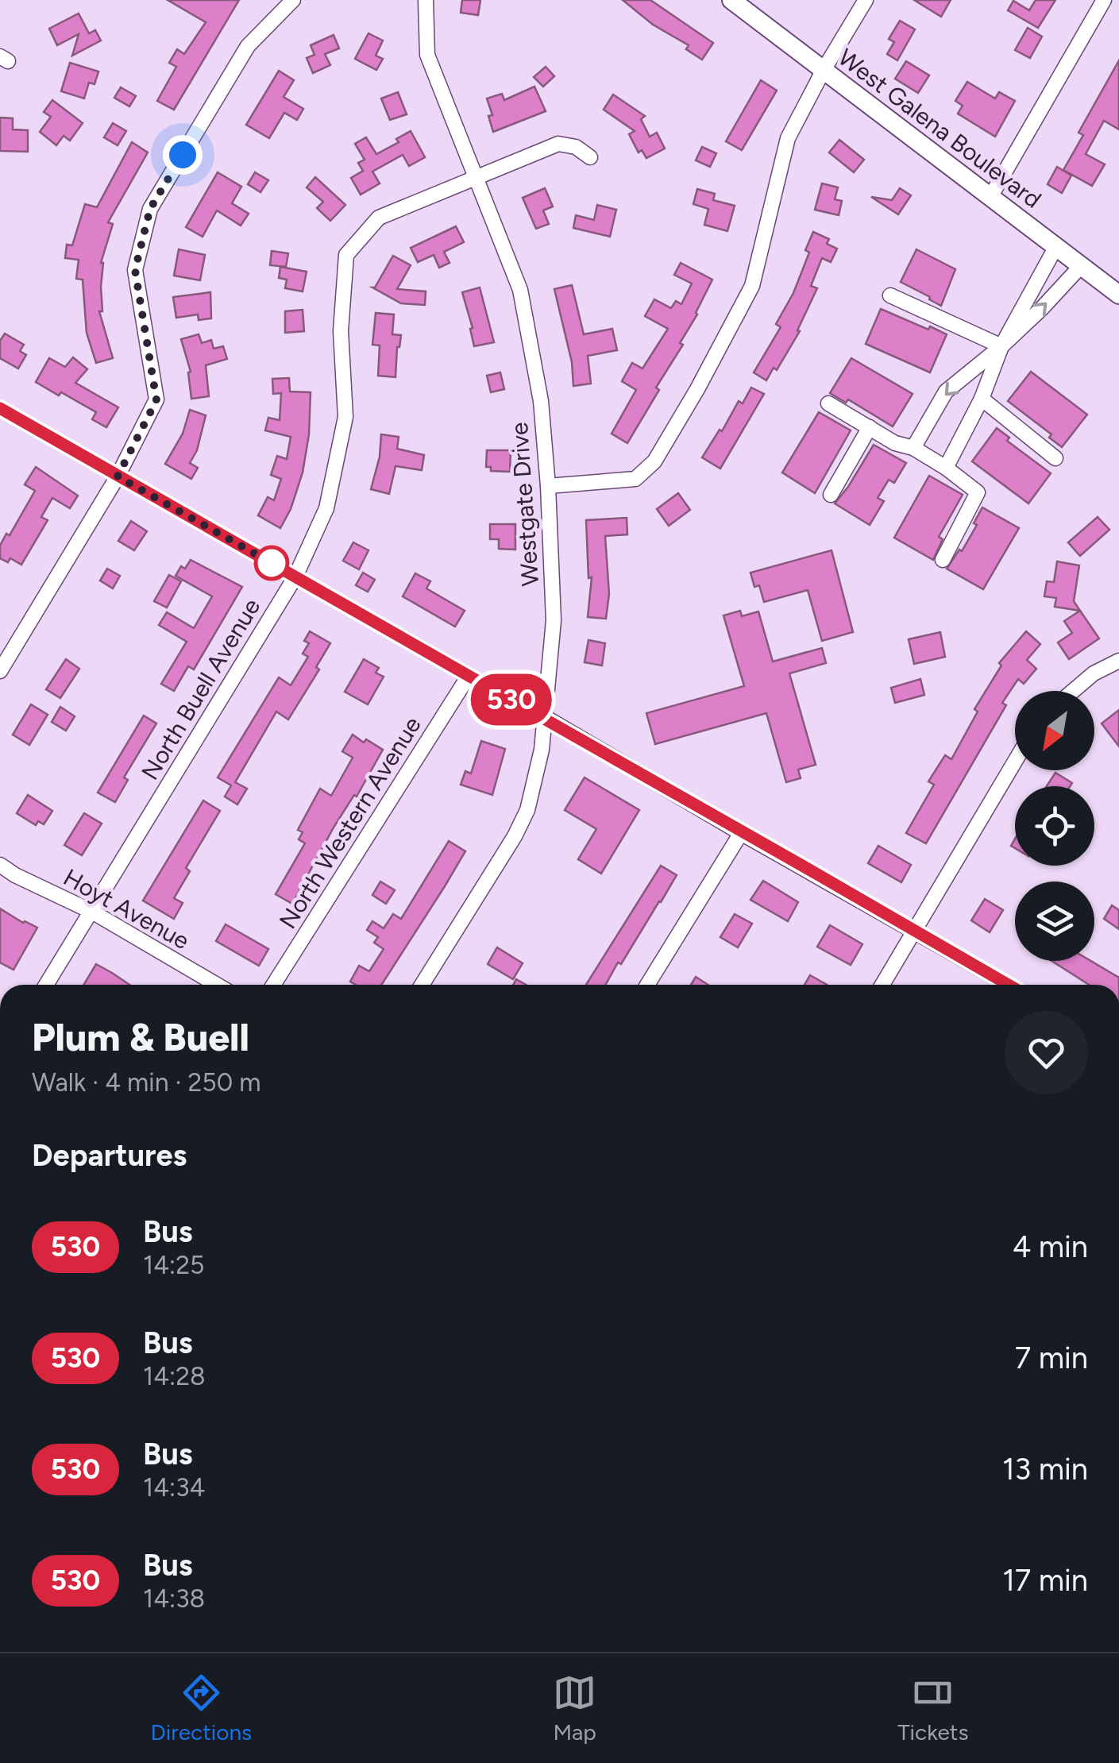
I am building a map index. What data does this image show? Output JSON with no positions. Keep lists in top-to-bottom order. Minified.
{"streets":{"main road":["West Galena Boulevard"],"street":["Westgate Drive","North Buell Avenue","North Western Avenue","Hoyt Avenue"]},"crossings":[["Westgate Drive","North Buell Avenue"],["North Buell Avenue","Hoyt Avenue"]],"lines":["bus line 530"],"north":"bottom left","page":{"on_map":"530","heading":[["Plum & Buell","Walk · 4 min · 250 m"],"Departures"],"list":[{"mark":"530","name":"Bus","note":"14:25","value":"4 min"},{"mark":"530","name":"Bus","note":"14:28","value":"7 min"},{"mark":"530","name":"Bus","note":"14:34","value":"13 min"},{"mark":"530","name":"Bus","note":"14:38","value":"17 min"}],"tabs":["Directions","Map","Tickets"]}}
